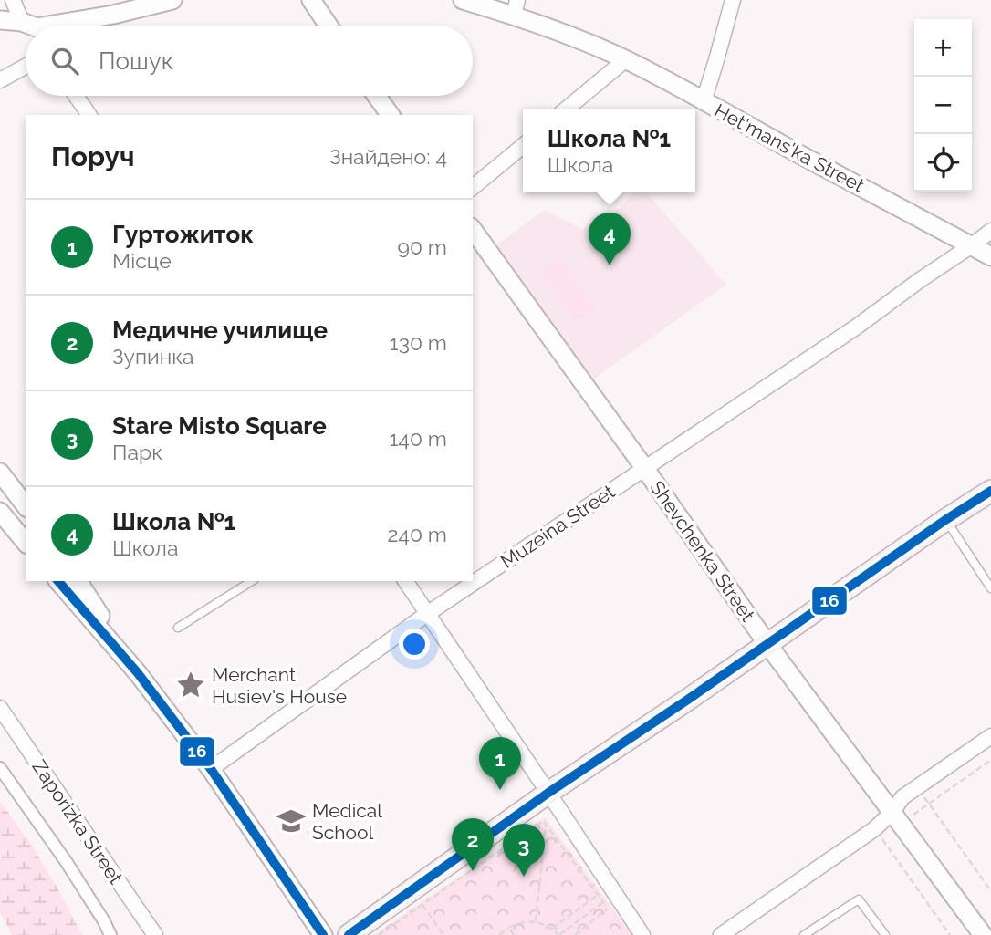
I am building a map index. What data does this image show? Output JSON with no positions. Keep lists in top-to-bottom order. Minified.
{"streets":{"street":["Het'mans'ka Street","Muzeina Street","Shevchenka Street","Zaporizka Street"]},"crossings":[["Het'mans'ka Street","Muzeina Street"],["Muzeina Street","Shevchenka Street"]],"places":{"place":["Merchant Husiev's House"],"school or university":["Medical School"]},"lines":["transit line 16"],"page":{"map_buttons":["+","−"],"search":"Пошук","popup":["Школа №1","Школа"],"heading":["Поруч","Знайдено: 4"],"list":[{"mark":"1","name":"Гуртожиток","note":"Місце","value":"90 m"},{"mark":"2","name":"Медичне училище","note":"Зупинка","value":"130 m"},{"mark":"3","name":"Stare Misto Square","note":"Парк","value":"140 m"},{"mark":"4","name":"Школа №1","note":"Школа","value":"240 m"}],"pins":["4","1","2","3"]}}
